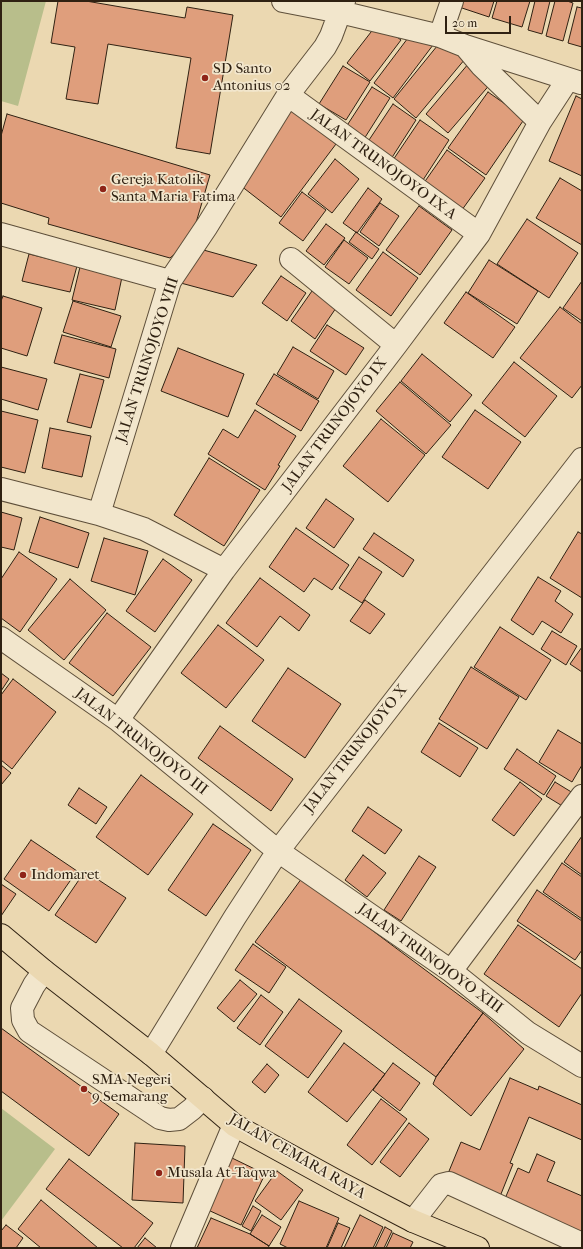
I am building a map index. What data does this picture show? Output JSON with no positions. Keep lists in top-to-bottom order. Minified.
{"streets":{"main road":["JALAN CEMARA RAYA"],"street":["JALAN TRUNOJOYO IX A","JALAN TRUNOJOYO VIII","JALAN TRUNOJOYO IX","JALAN TRUNOJOYO III","JALAN TRUNOJOYO X","JALAN TRUNOJOYO XIII"]},"crossings":[["JALAN TRUNOJOYO IX A","JALAN TRUNOJOYO VIII"],["JALAN TRUNOJOYO IX A","JALAN TRUNOJOYO IX"],["JALAN TRUNOJOYO IX","JALAN TRUNOJOYO III"],["JALAN TRUNOJOYO III","JALAN TRUNOJOYO X"],["JALAN TRUNOJOYO III","JALAN TRUNOJOYO XIII"],["JALAN TRUNOJOYO X","JALAN TRUNOJOYO XIII"],["JALAN TRUNOJOYO X","JALAN CEMARA RAYA"]],"places":["SD Santo Antonius 02","Gereja Katolik Santa Maria Fatima","Indomaret","SMA Negeri 9 Semarang","Musala At-Taqwa"],"scale_bar":"20 m"}
